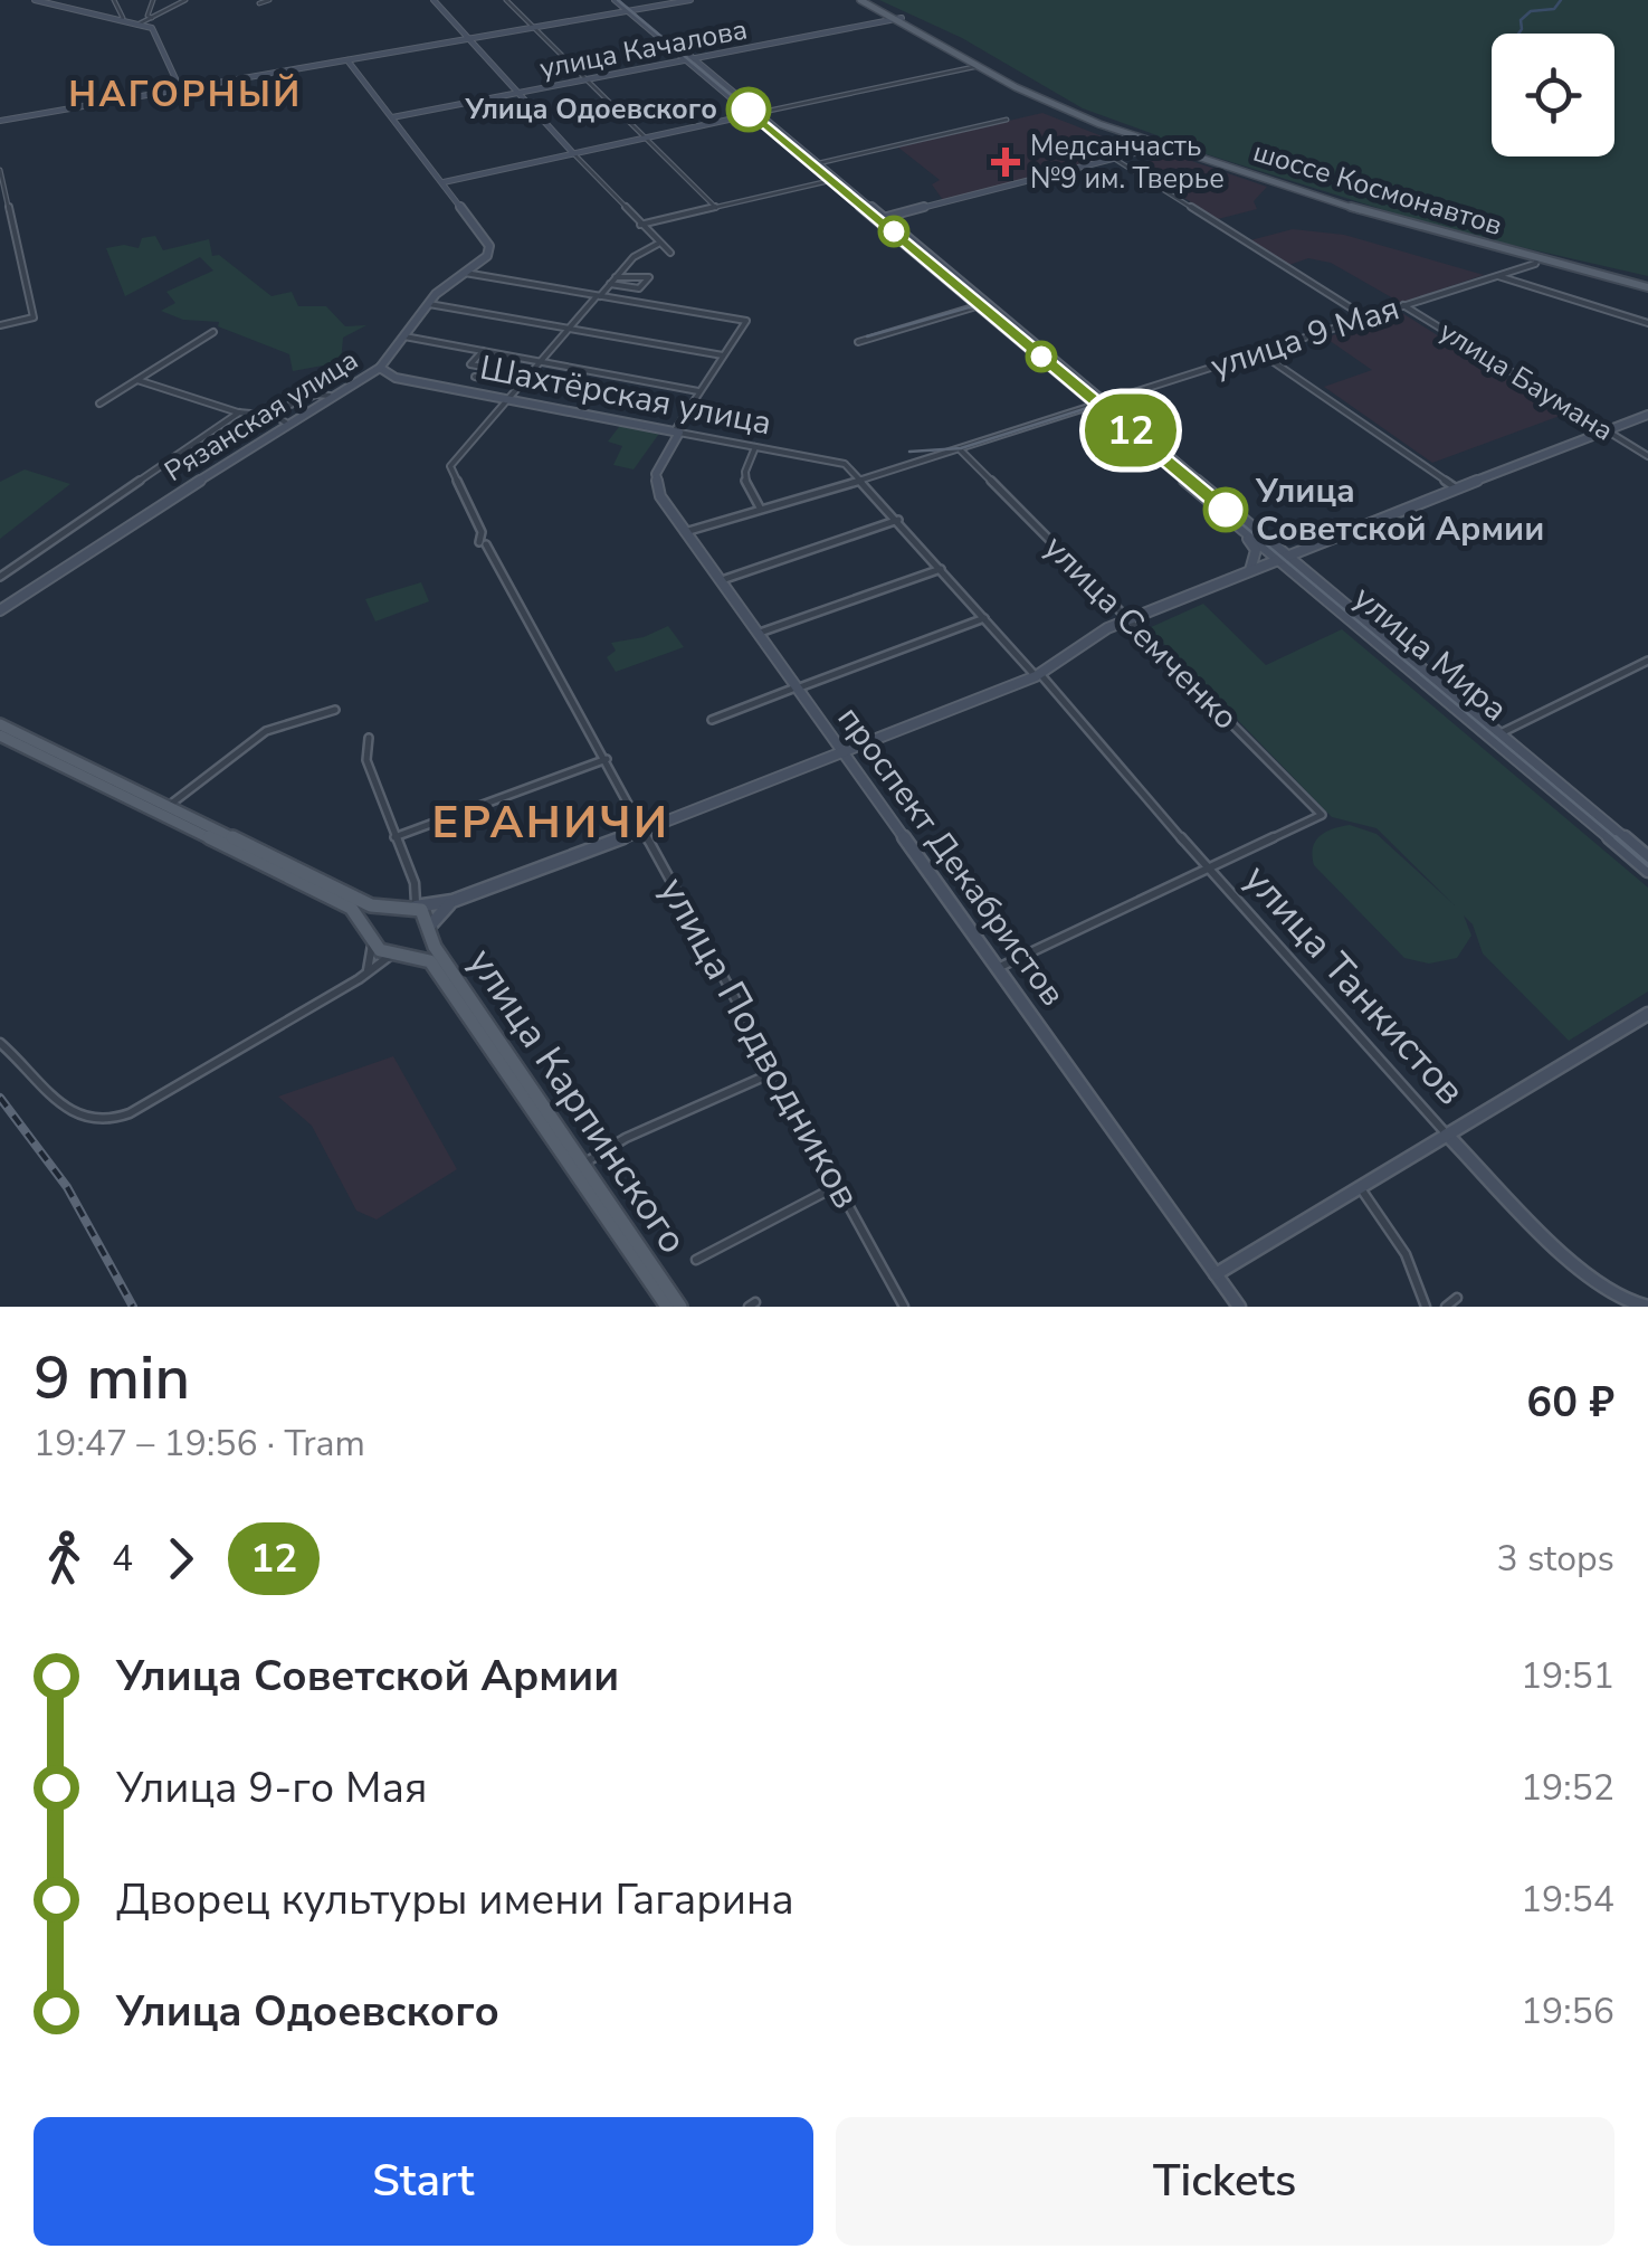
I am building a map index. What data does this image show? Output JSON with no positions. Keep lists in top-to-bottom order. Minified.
{"streets":{"main road":["улица Качалова","шоссе Космонавтов","Шахтёрская улица","Рязанская улица","улица Мира","проспект Декабристов","улица Танкистов","улица Карпинского"],"street":["улица 9 Мая","улица Баумана","улица Семченко","улица Подводников"]},"crossings":[["улица Качалова","шоссе Космонавтов"],["улица Качалова","улица Мира"],["шоссе Космонавтов","улица 9 Мая"],["улица 9 Мая","улица Баумана"],["улица 9 Мая","Шахтёрская улица"],["улица 9 Мая","улица Семченко"],["улица 9 Мая","улица Мира"],["улица 9 Мая","проспект Декабристов"],["улица 9 Мая","улица Танкистов"],["Шахтёрская улица","Рязанская улица"],["Шахтёрская улица","проспект Декабристов"],["Шахтёрская улица","улица Танкистов"],["Шахтёрская улица","улица Подводников"],["улица Семченко","улица Танкистов"]],"districts":["НАГОРНЫЙ","ЕРАНИЧИ"],"places":{"other":["Улица Одоевского","Улица Советской Армии"],"health":["Медсанчасть №9 им. Тверье"]},"lines":["tram line 12"],"page":{"on_map":"12","heading":["9 min","19:47 – 19:56 · Tram","60 ₽"],"legs":["4","12","3 stops"],"list":[{"name":"Улица Советской Армии","value":"19:51"},{"name":"Улица 9-го Мая","value":"19:52"},{"name":"Дворец культуры имени Гагарина","value":"19:54"},{"name":"Улица Одоевского","value":"19:56"}],"buttons":["Start","Tickets"]}}
